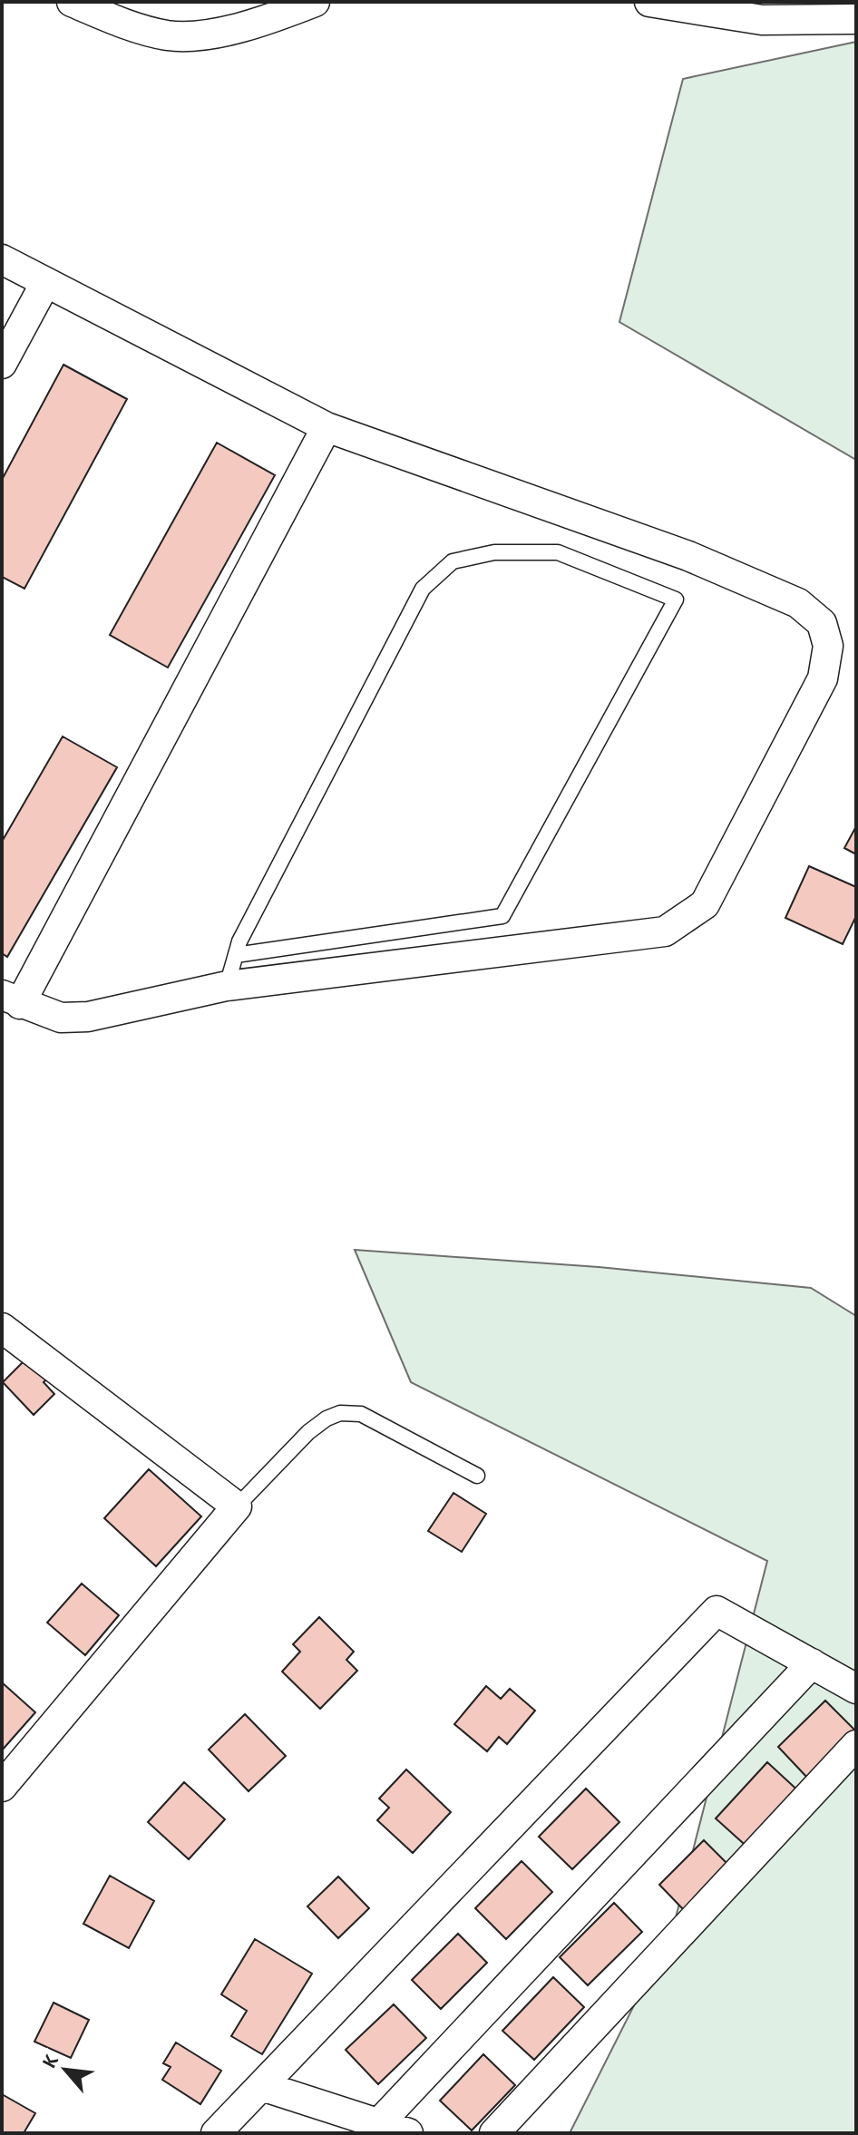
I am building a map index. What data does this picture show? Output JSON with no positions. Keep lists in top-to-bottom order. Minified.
{"north":"top left"}
